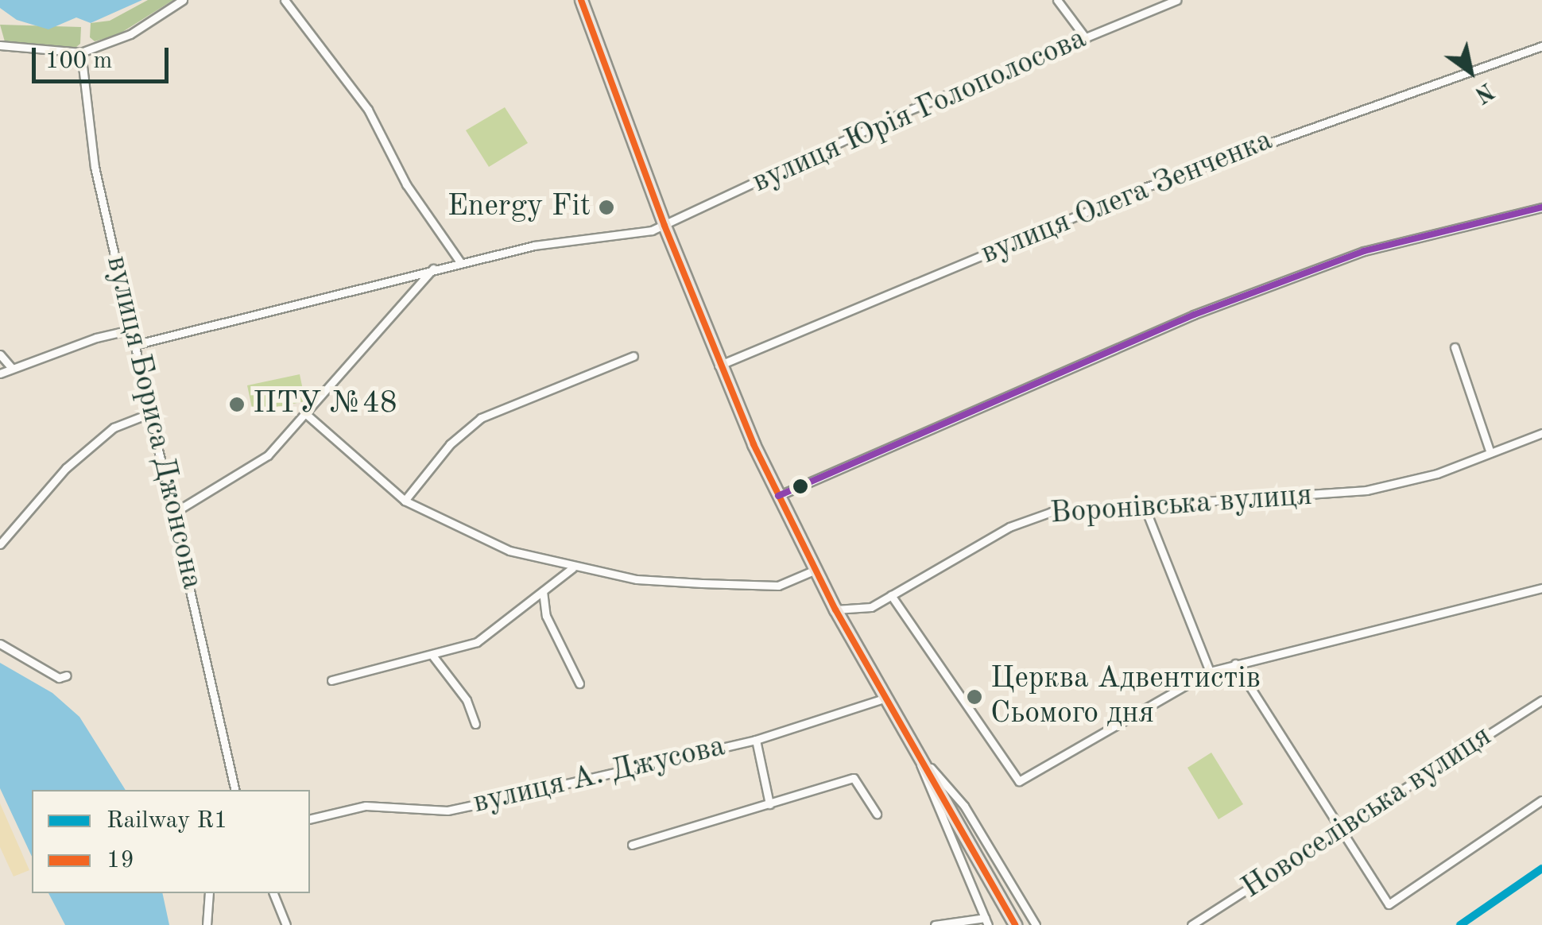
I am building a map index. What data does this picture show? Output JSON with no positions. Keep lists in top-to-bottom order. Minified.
{"streets":{"street":["вулиця Юрія Голополосова","вулиця Олега Зенченка","вулиця Бориса Джонсона","Воронівська вулиця","вулиця А. Джусова","Новоселівська вулиця"]},"crossings":[["вулиця Юрія Голополосова","вулиця Бориса Джонсона"]],"places":["Energy Fit","ПТУ №48","Церква Адвентистів Сьомого дня"],"lines":["transit line 19","rail line R1"],"legend":["Railway R1","19"],"scale_bar":"100 m","north":"bottom right"}
